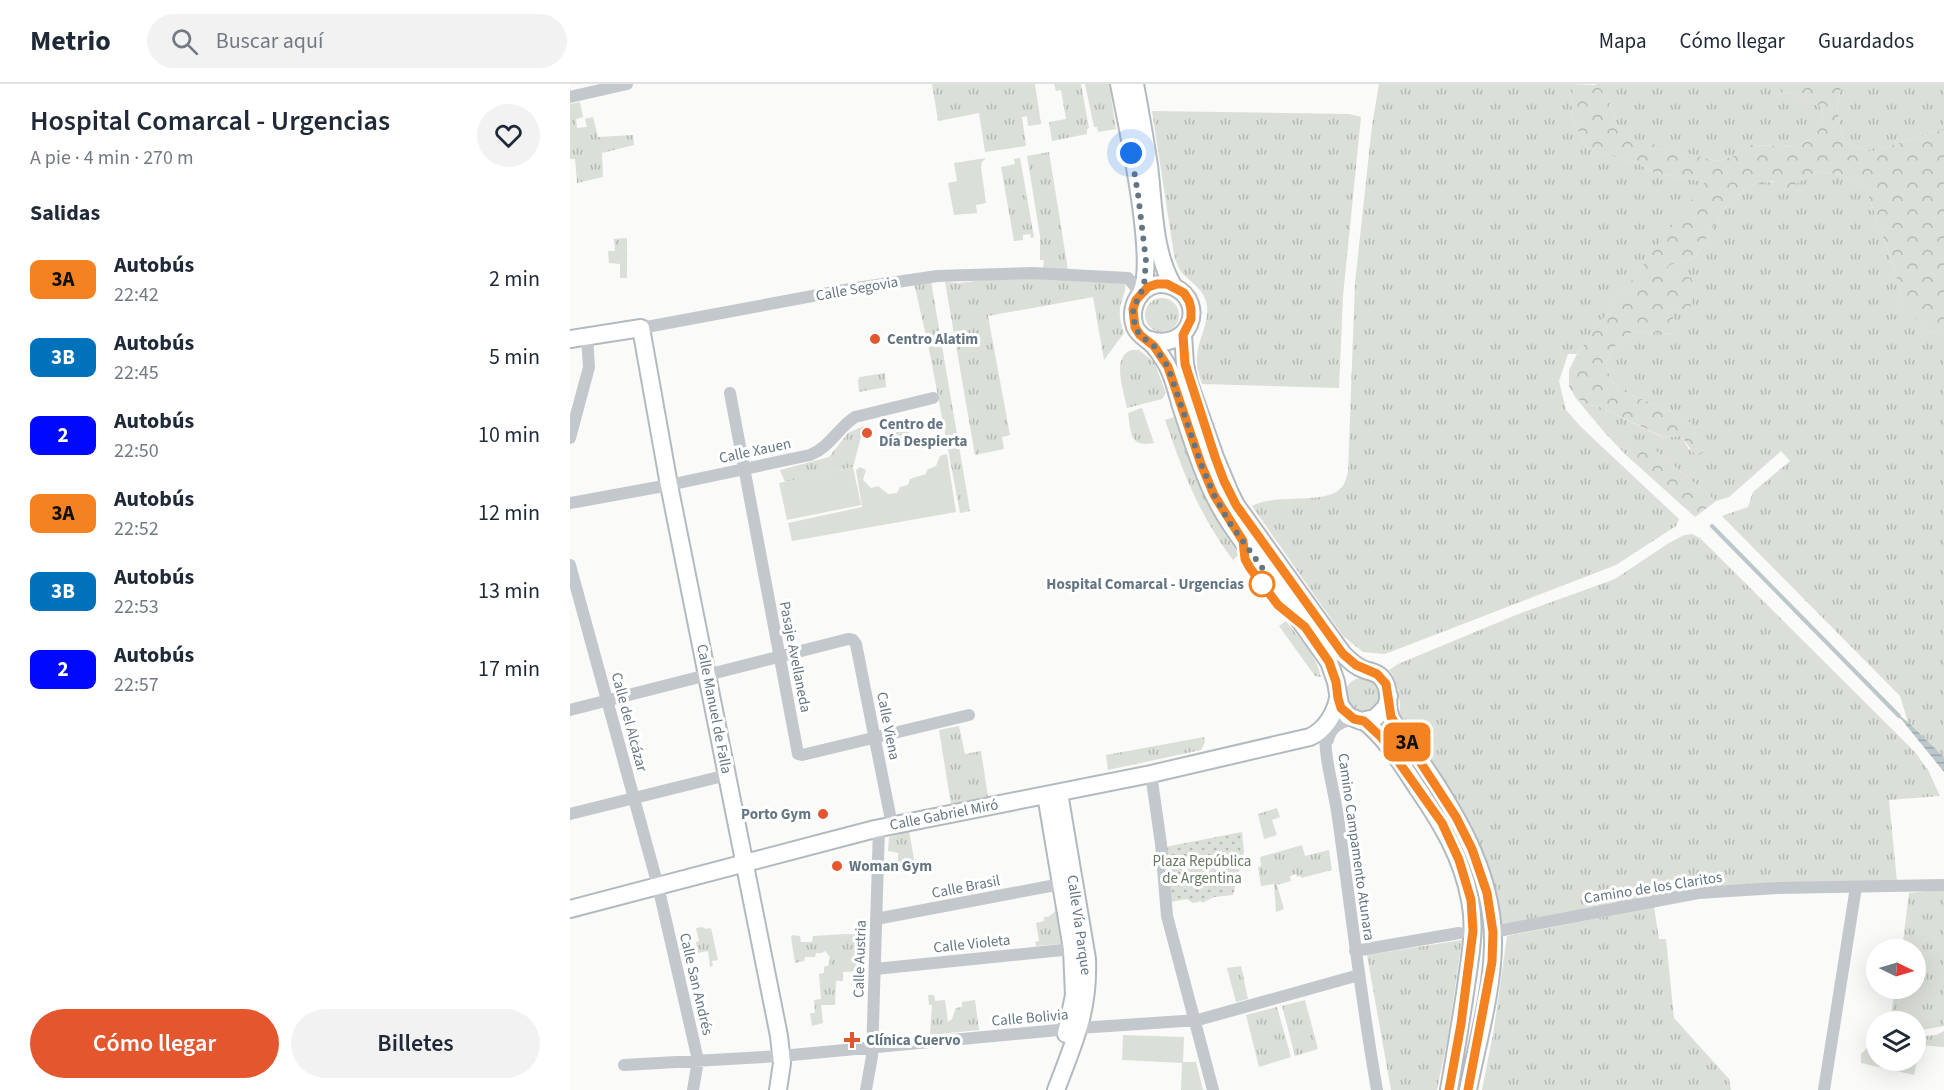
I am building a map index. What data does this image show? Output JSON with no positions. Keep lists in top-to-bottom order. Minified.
{"streets":{"main road":["Calle Segovia","Calle Manuel de Falla","Calle Gabriel Miró","Calle Vía Parque"],"street":["Calle Xauen","Pasaje Avellaneda","Calle del Alcázar","Calle Viena","Camino Campamento Atunara","Calle Brasil","Camino de los Claritos","Calle Violeta","Calle Austria","Calle San Andrés","Calle Bolivia"]},"crossings":[["Calle Segovia","Calle Manuel de Falla"],["Calle Xauen","Pasaje Avellaneda"],["Calle Xauen","Calle Manuel de Falla"],["Pasaje Avellaneda","Calle Viena"],["Calle Manuel de Falla","Calle Gabriel Miró"],["Calle Manuel de Falla","Calle Bolivia"],["Calle del Alcázar","Calle Gabriel Miró"],["Calle del Alcázar","Calle San Andrés"],["Calle Viena","Calle Gabriel Miró"],["Calle Viena","Calle Austria"],["Calle Gabriel Miró","Camino Campamento Atunara"],["Calle Gabriel Miró","Calle Vía Parque"],["Calle Gabriel Miró","Calle Austria"],["Calle Gabriel Miró","Calle San Andrés"],["Camino Campamento Atunara","Calle Bolivia"],["Calle Brasil","Calle Vía Parque"],["Calle Brasil","Calle Austria"],["Calle Vía Parque","Calle Violeta"],["Calle Vía Parque","Calle Bolivia"],["Calle Violeta","Calle Austria"],["Calle Austria","Calle Bolivia"],["Calle San Andrés","Calle Bolivia"]],"parks":["Plaza República de Argentina"],"places":{"other":["Centro Alatim","Centro de Día Despierta","Hospital Comarcal - Urgencias","Porto Gym","Woman Gym"],"health":["Clínica Cuervo"]},"lines":["bus line 3A"],"north":"right","page":{"header":"Metrio","search":"Buscar aquí","nav":["Mapa","Cómo llegar","Guardados"],"heading":[["Hospital Comarcal - Urgencias","A pie · 4 min · 270 m"],"Salidas"],"on_map":"3A","list":[{"mark":"3A","name":"Autobús","note":"22:42","value":"2 min"},{"mark":"3B","name":"Autobús","note":"22:45","value":"5 min"},{"mark":"2","name":"Autobús","note":"22:50","value":"10 min"},{"mark":"3A","name":"Autobús","note":"22:52","value":"12 min"},{"mark":"3B","name":"Autobús","note":"22:53","value":"13 min"},{"mark":"2","name":"Autobús","note":"22:57","value":"17 min"}],"buttons":["Cómo llegar","Billetes"]}}
